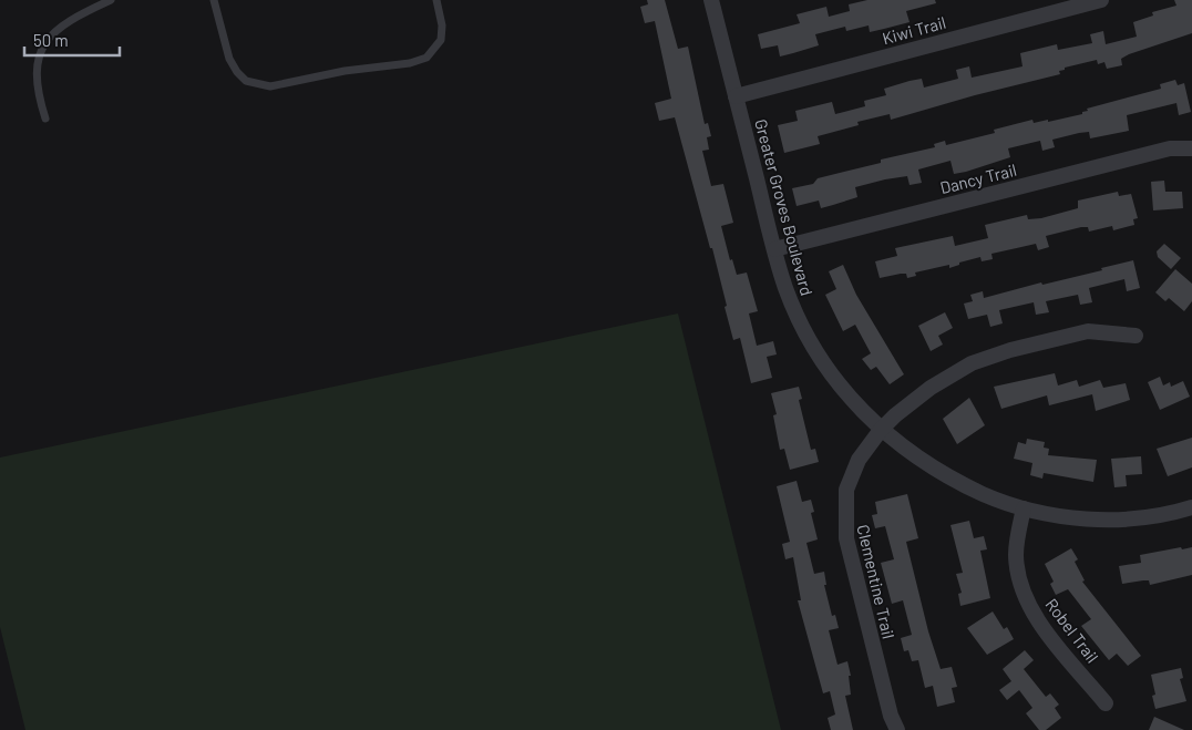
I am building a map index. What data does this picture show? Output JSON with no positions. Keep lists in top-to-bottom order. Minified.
{"streets":{"street":["Kiwi Trail","Dancy Trail","Greater Groves Boulevard","Clementine Trail","Robel Trail"]},"crossings":[["Kiwi Trail","Greater Groves Boulevard"],["Dancy Trail","Greater Groves Boulevard"],["Greater Groves Boulevard","Clementine Trail"],["Greater Groves Boulevard","Robel Trail"]],"scale_bar":"50 m"}
